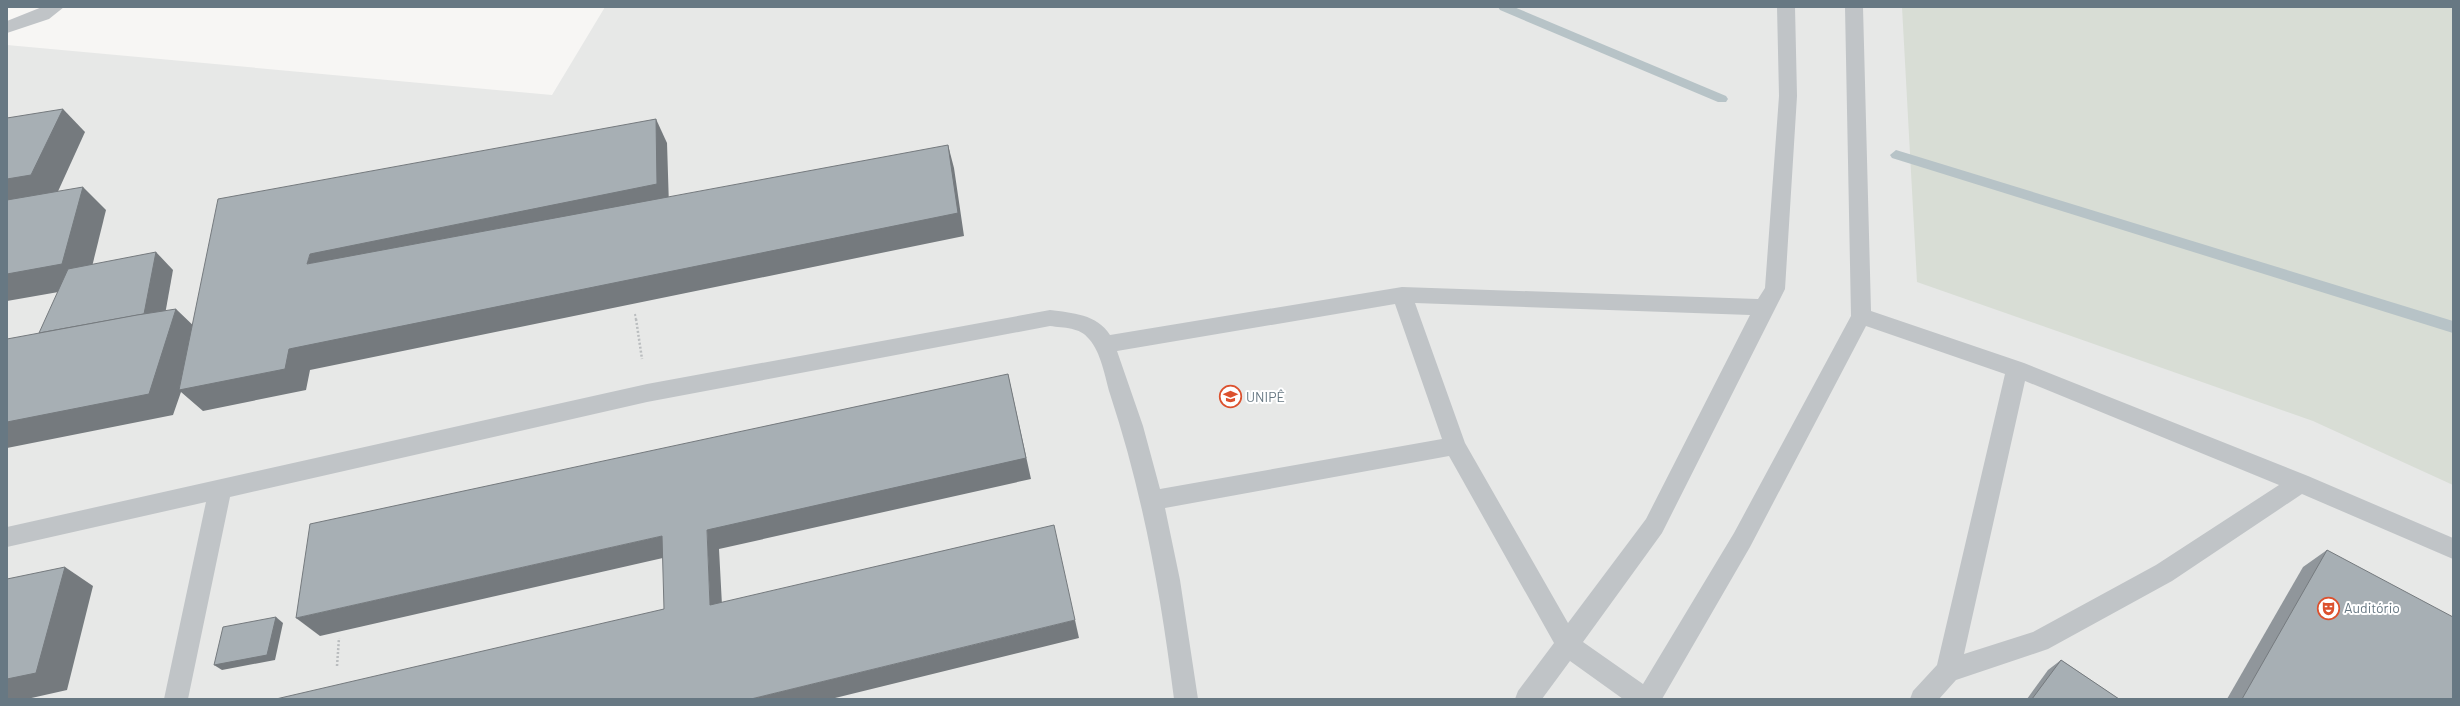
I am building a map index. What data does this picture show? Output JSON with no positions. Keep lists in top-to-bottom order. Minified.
{"places":{"school or university":["UNIPÊ"],"theatre":["Auditório"]}}
